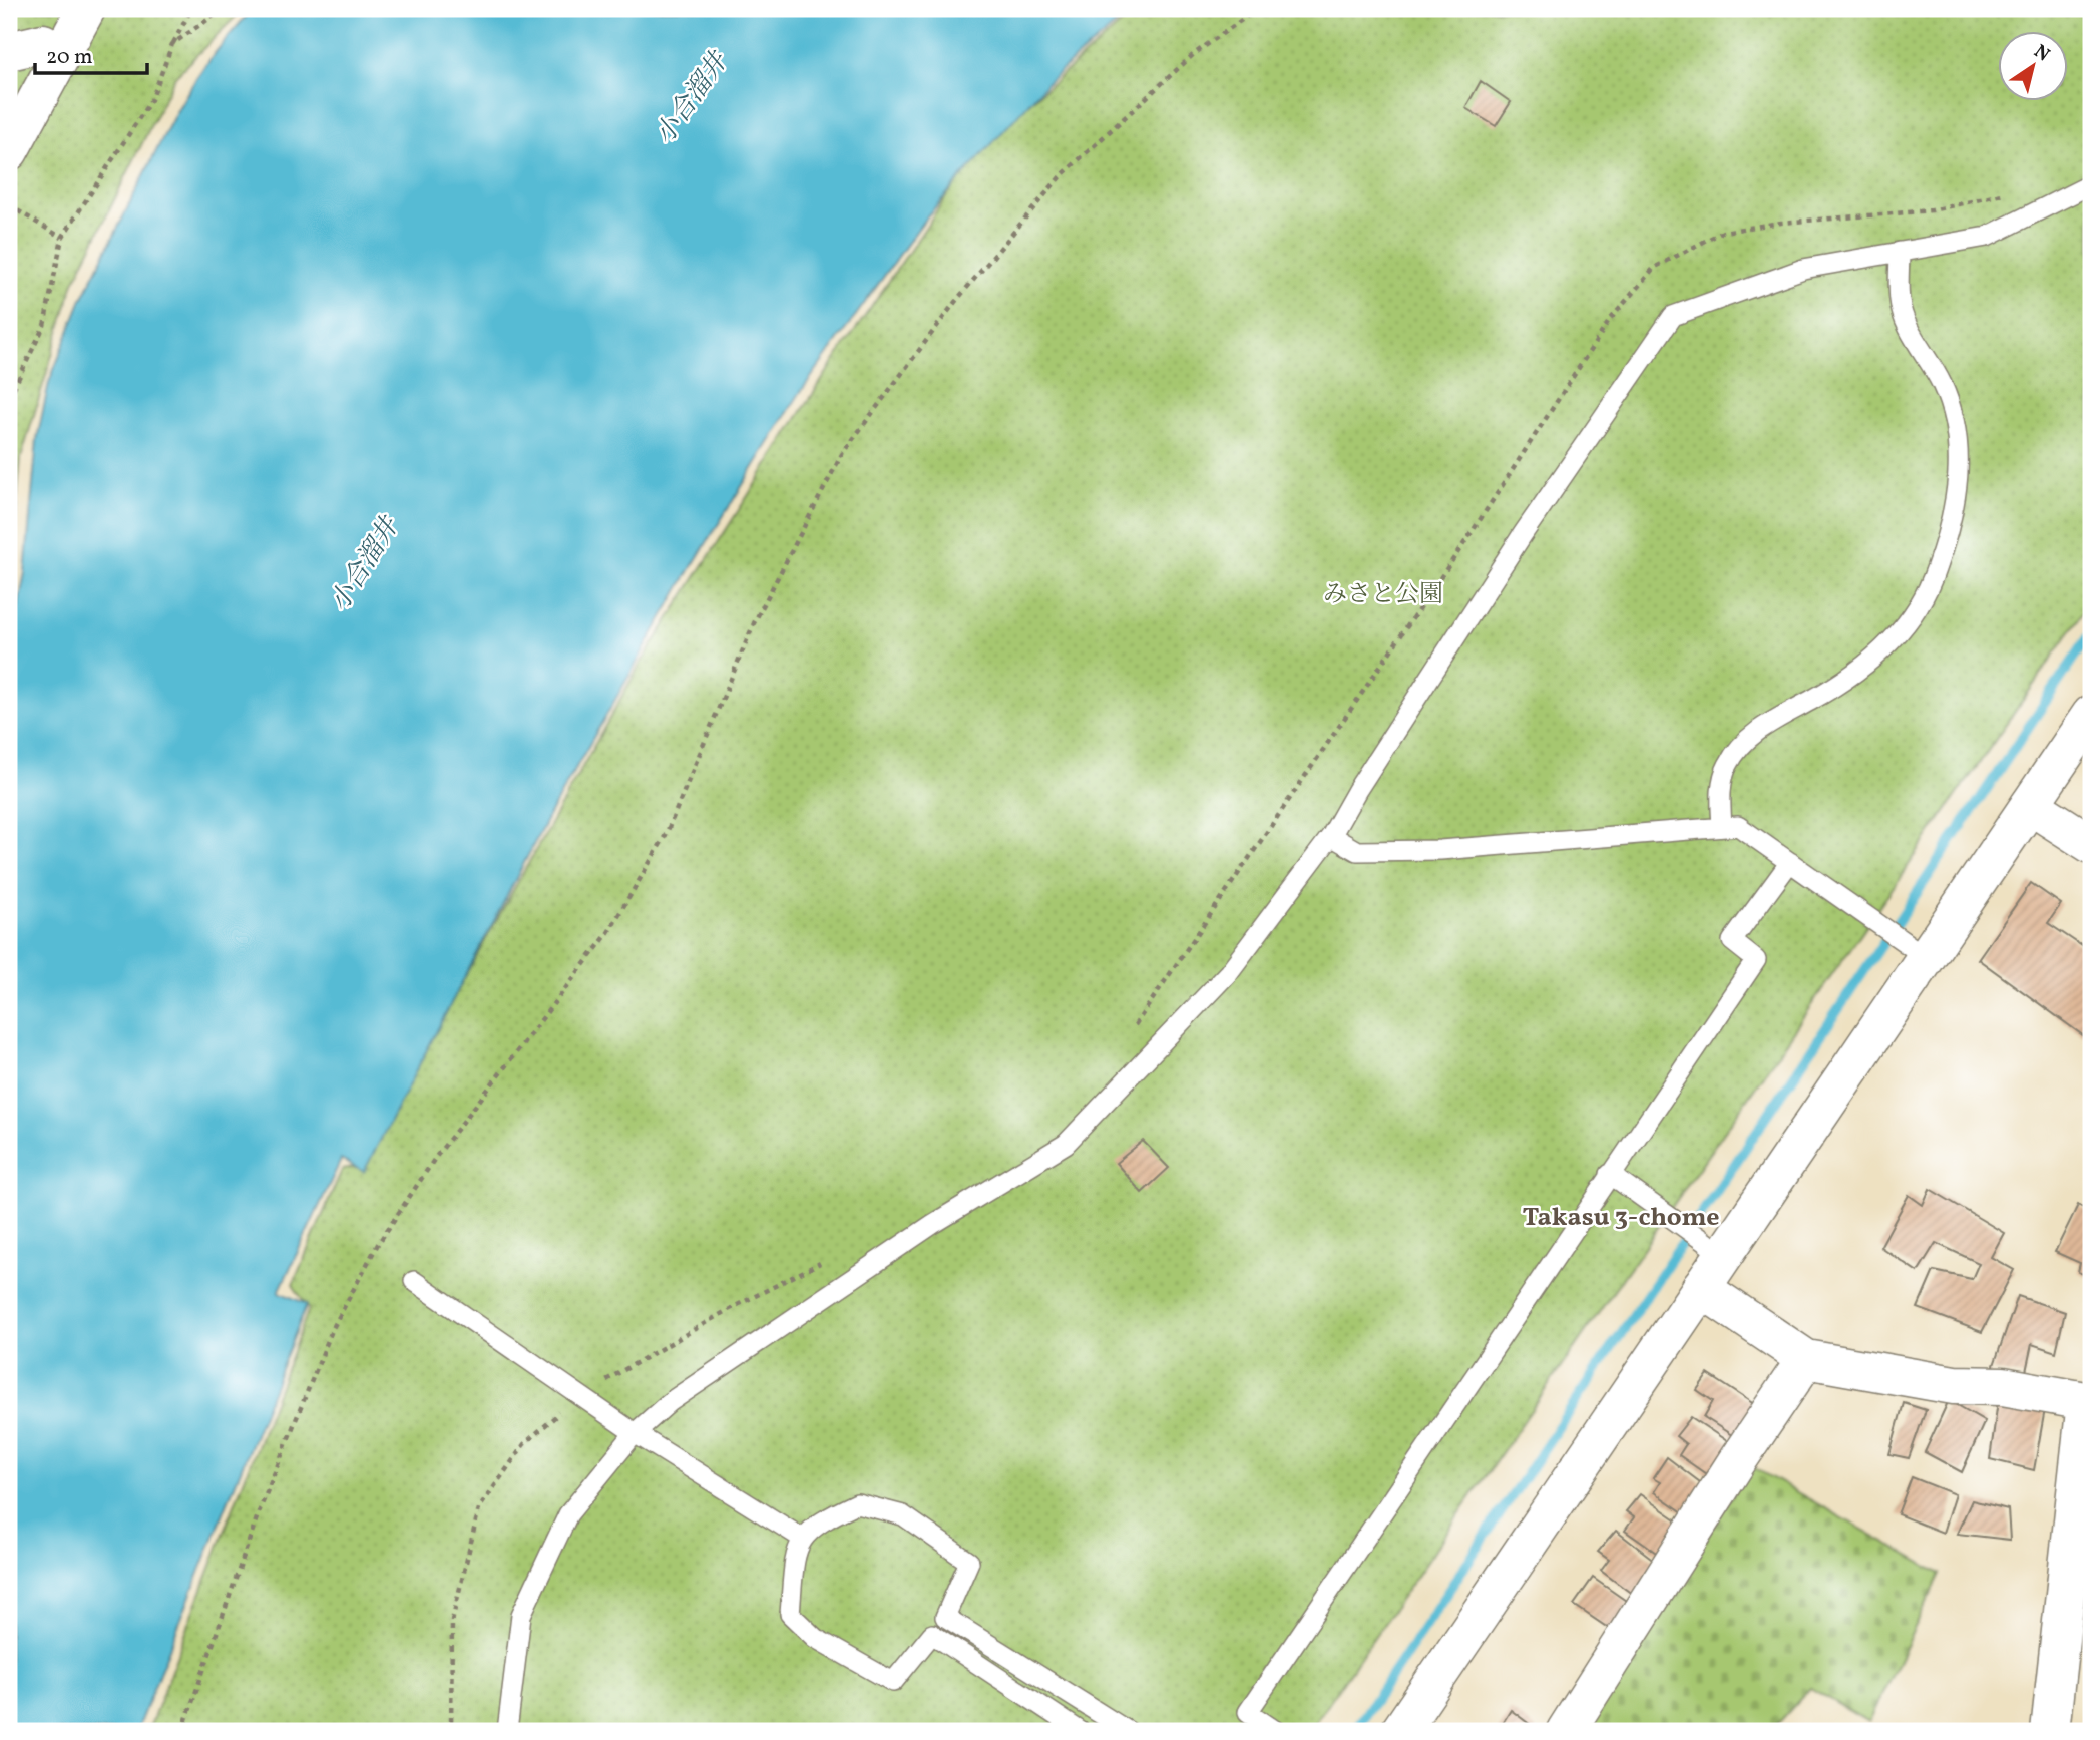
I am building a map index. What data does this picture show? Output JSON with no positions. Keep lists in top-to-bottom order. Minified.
{"districts":["Takasu 3-chome"],"water":["小合溜井"],"parks":["みさと公園"],"scale_bar":"20 m","north":"top right"}
